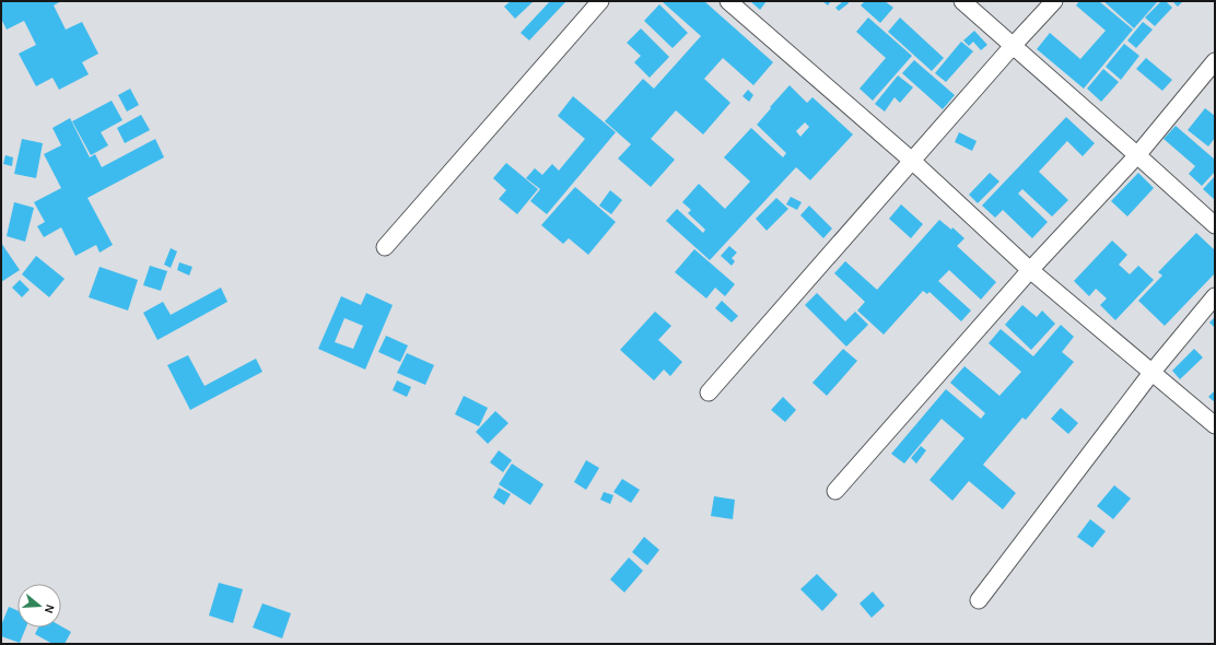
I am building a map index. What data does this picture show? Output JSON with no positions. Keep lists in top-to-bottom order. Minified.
{"north":"right"}
